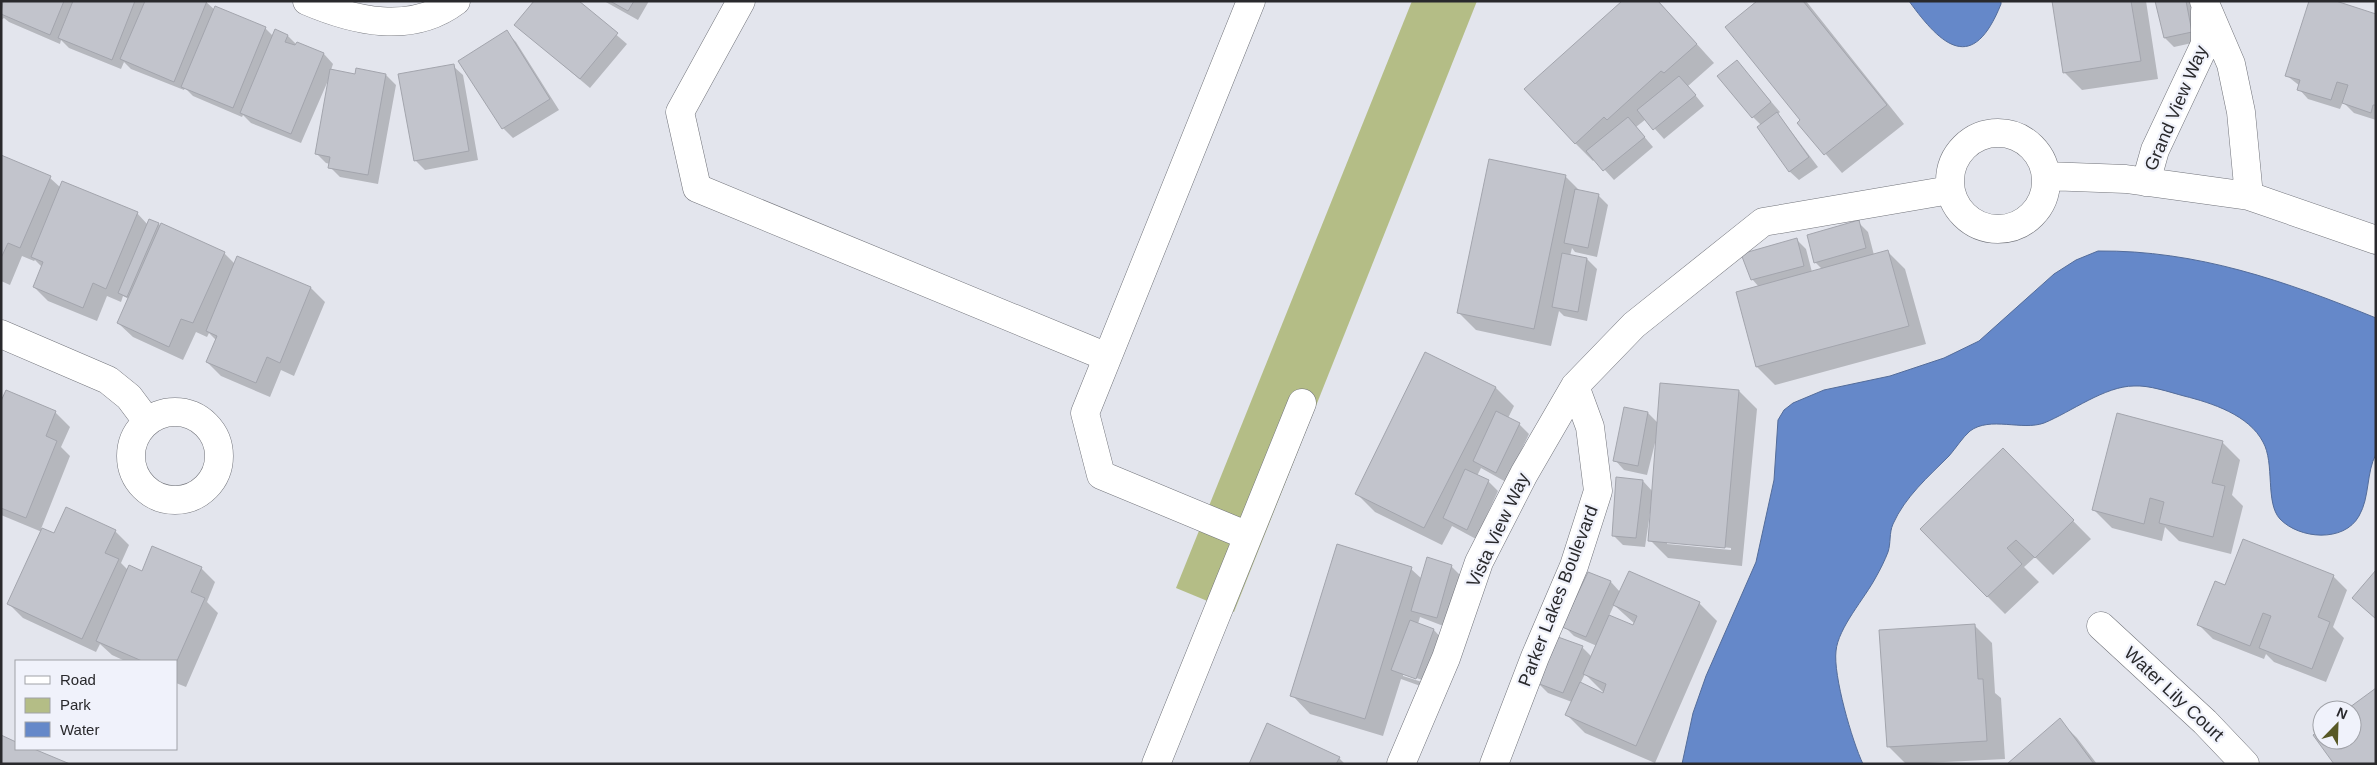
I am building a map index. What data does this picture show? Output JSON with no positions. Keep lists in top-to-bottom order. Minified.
{"streets":{"street":["Grand View Way","Vista View Way","Parker Lakes Boulevard","Water Lily Court"]},"crossings":[["Vista View Way","Parker Lakes Boulevard"]],"legend":["Road","Park","Water"],"north":"top right"}
